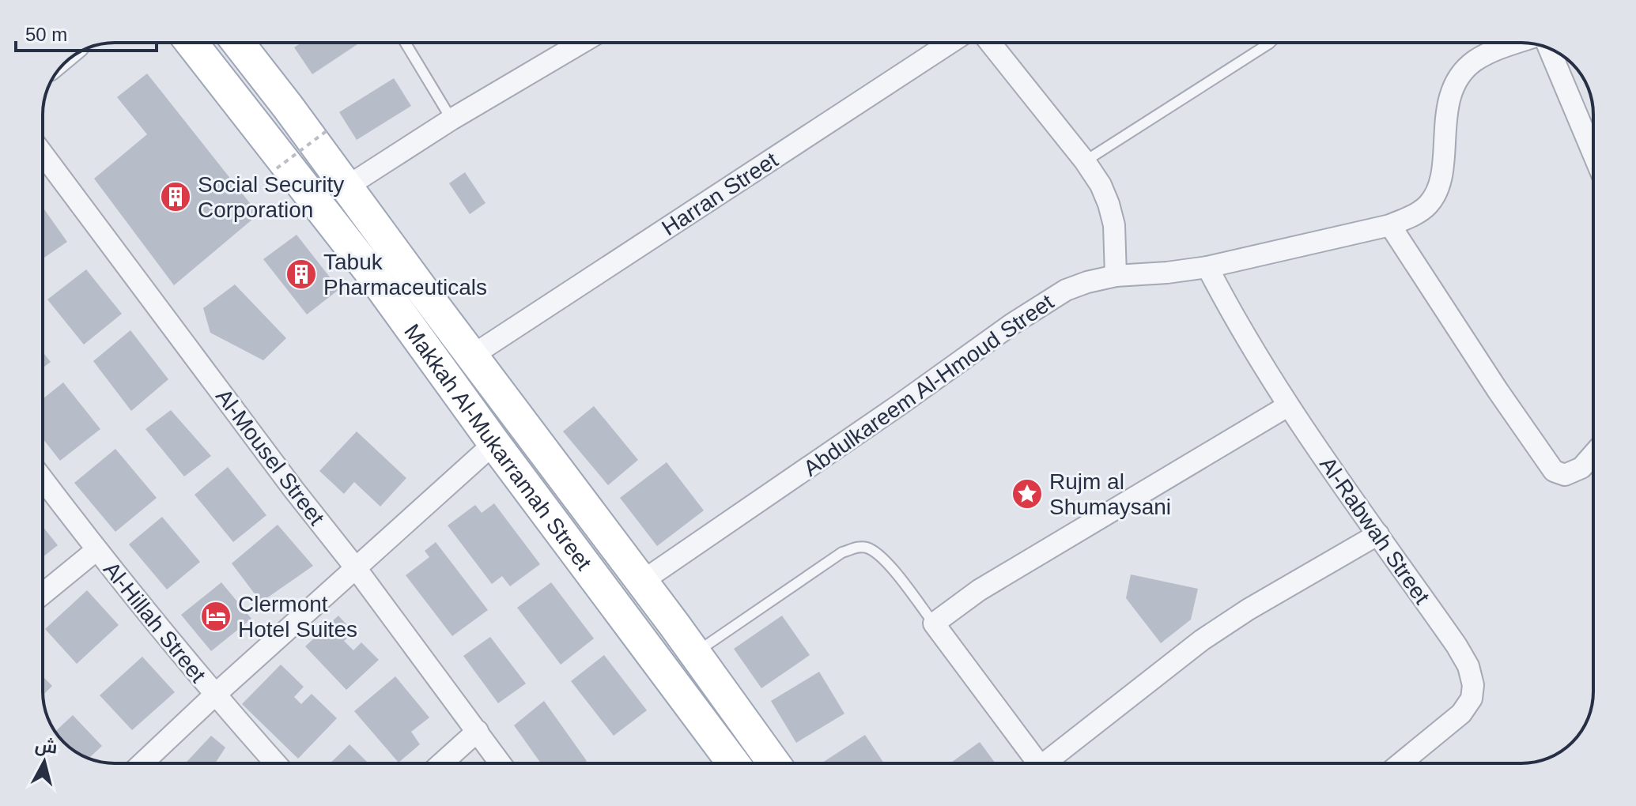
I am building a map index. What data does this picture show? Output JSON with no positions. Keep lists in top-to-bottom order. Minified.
{"streets":{"main road":["Makkah Al-Mukarramah Street"],"street":["Harran Street","Abdulkareem Al-Hmoud Street","Al-Mousel Street","Al-Rabwah Street","Al-Hillah Street"]},"crossings":[["Harran Street","Makkah Al-Mukarramah Street"],["Abdulkareem Al-Hmoud Street","Makkah Al-Mukarramah Street"],["Abdulkareem Al-Hmoud Street","Al-Rabwah Street"]],"places":{"building":["Social Security Corporation","Tabuk Pharmaceuticals"],"place":["Rujm al Shumaysani"],"hotel":["Clermont Hotel Suites"]},"scale_bar":"50 m","north":"top"}
